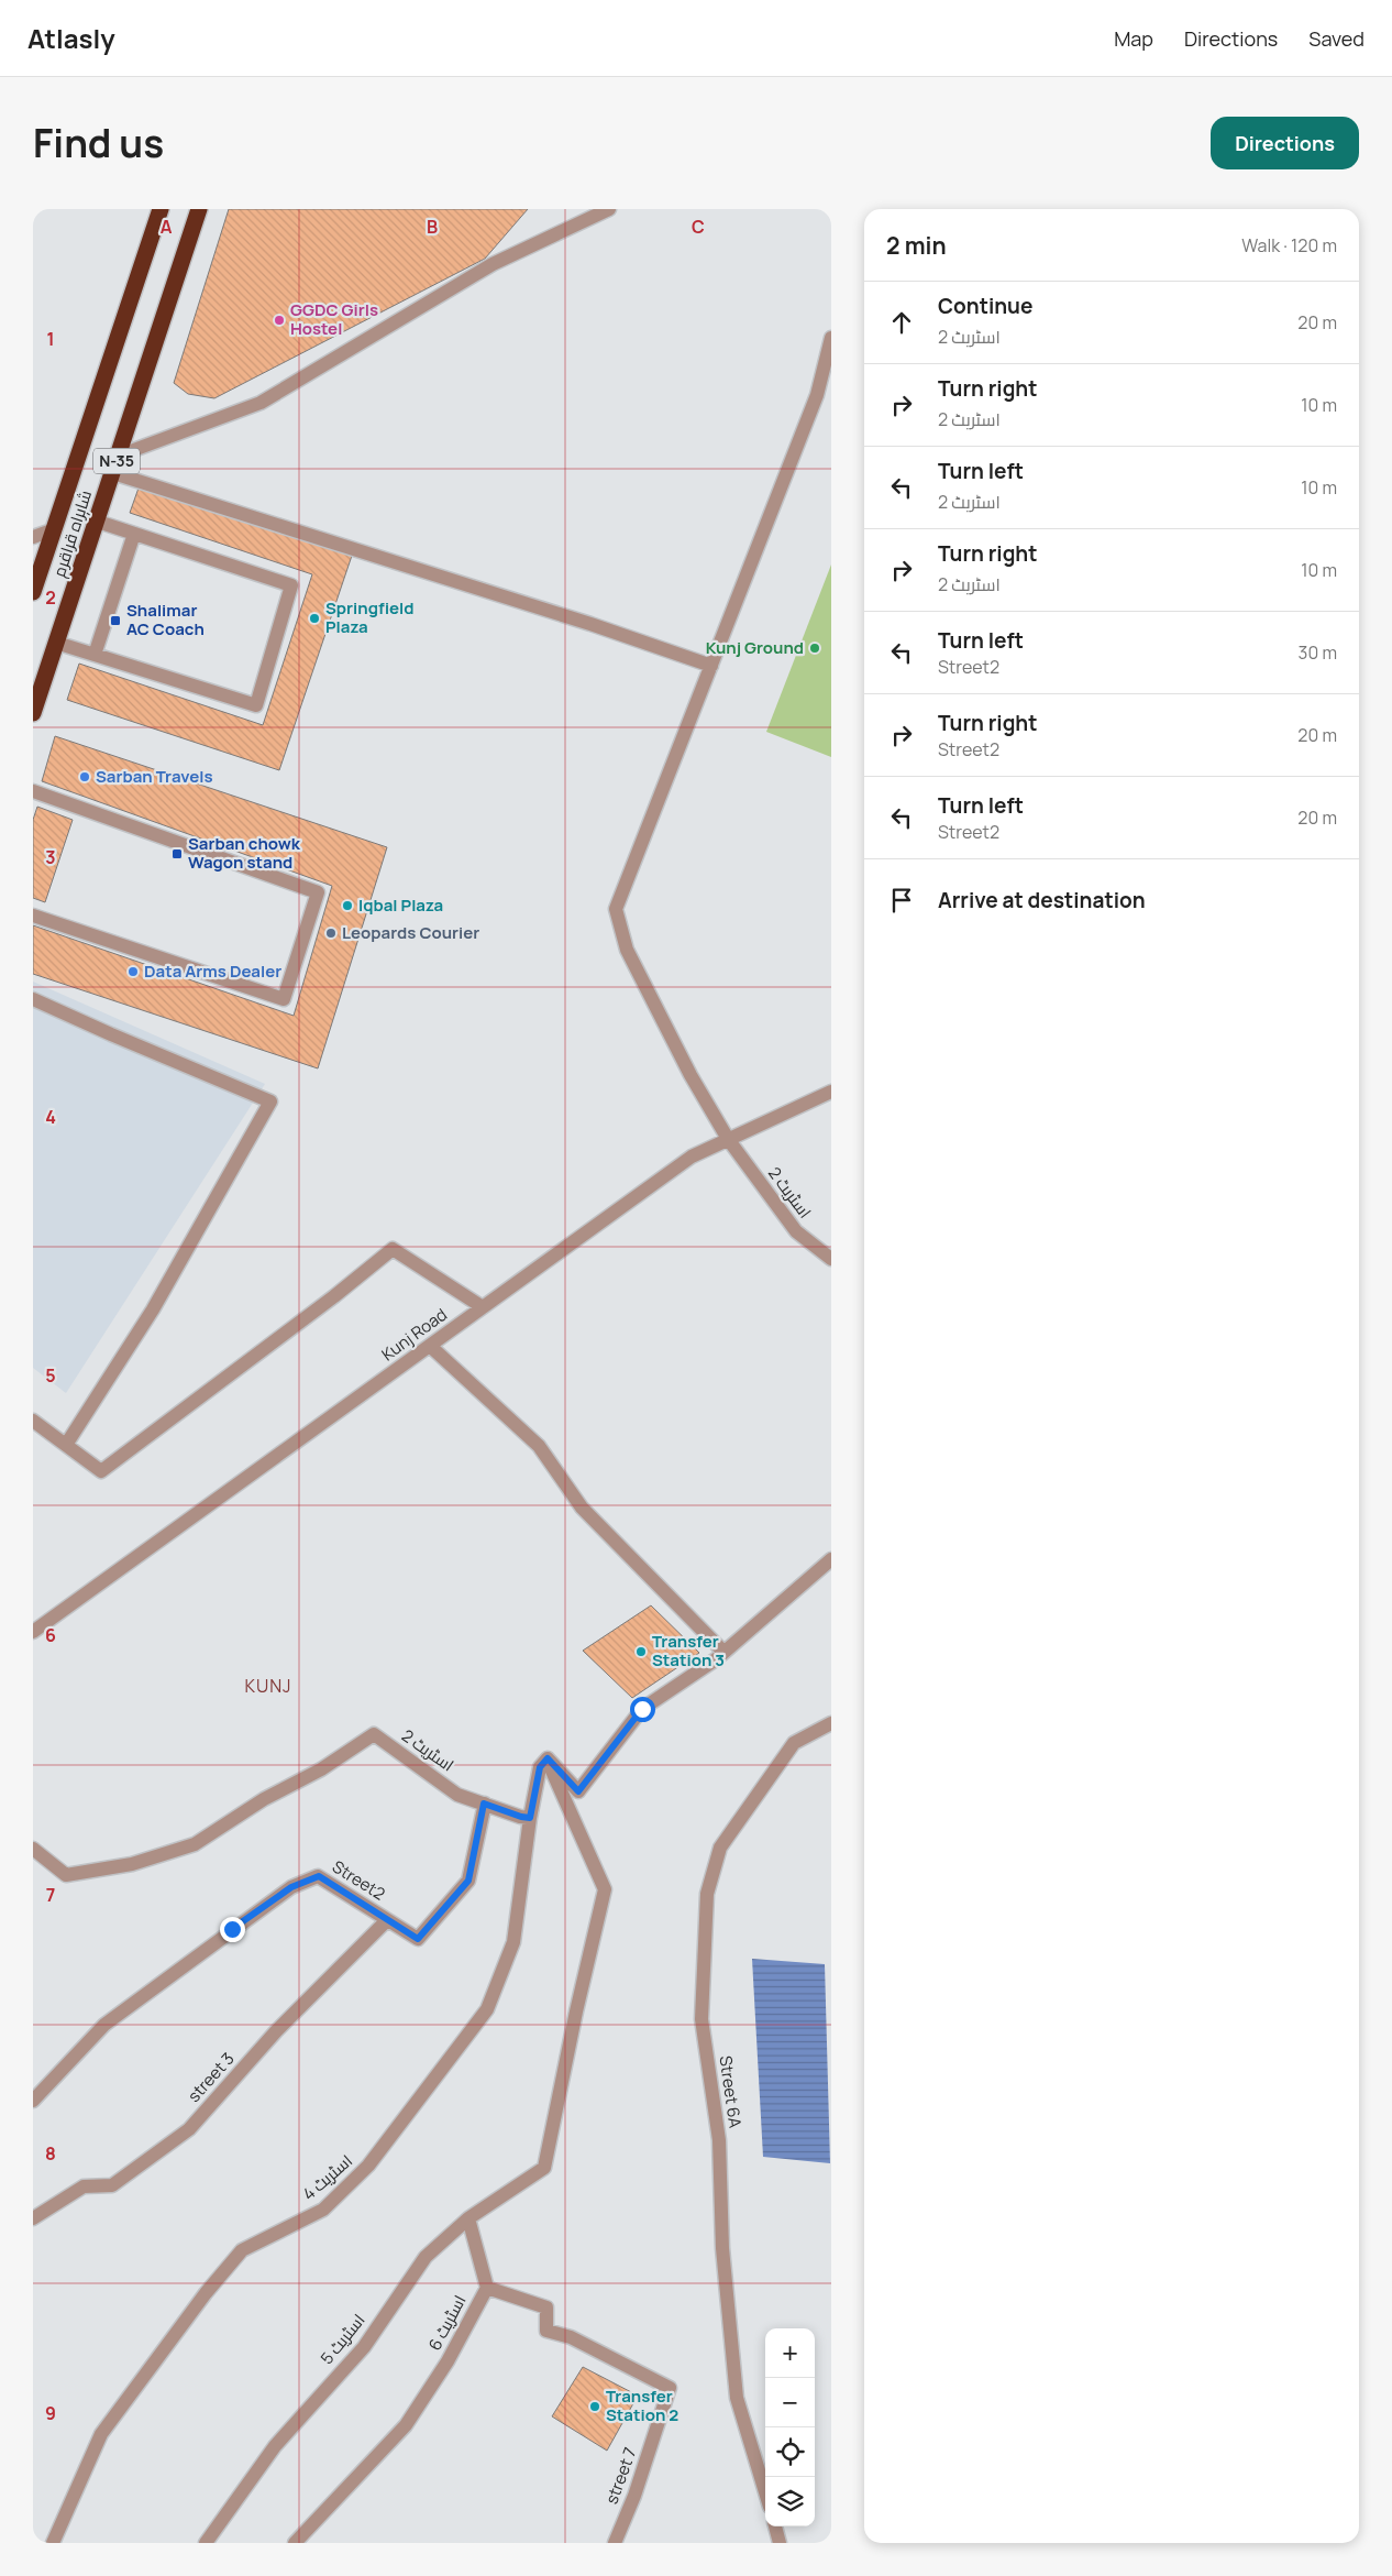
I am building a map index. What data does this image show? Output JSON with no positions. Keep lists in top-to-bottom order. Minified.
{"streets":{"highway":["N-35","شاہراہ قراقرم"],"street":["اسٹریٹ 2","Kunj Road","Street2","street 3","Street 6A","اسٹریٹ 4","اسٹریٹ 6","اسٹریٹ 5","street 7"]},"crossings":[["اسٹریٹ 2","Kunj Road"],["اسٹریٹ 2","Street2"],["اسٹریٹ 2","اسٹریٹ 4"],["Street2","street 3"],["اسٹریٹ 6","street 7"]],"districts":["KUNJ"],"places":{"other":["GGDC Girls Hostel","Springfield Plaza","Kunj Ground","Sarban Travels","Iqbal Plaza","Leopards Courier","Data Arms Dealer","Transfer Station 3","Transfer Station 2"],"transit":["Shalimar AC Coach","Sarban chowk Wagon stand"]},"page":{"header":"Atlasly","nav":["Map","Directions","Saved"],"title":"Find us","buttons":"Directions","heading":["2 min","Walk · 120 m"],"list":[["Continue","اسٹریٹ 2","20 m"],["Turn right","اسٹریٹ 2","10 m"],["Turn left","اسٹریٹ 2","10 m"],["Turn right","اسٹریٹ 2","10 m"],["Turn left","Street2","30 m"],["Turn right","Street2","20 m"],["Turn left","Street2","20 m"],"Arrive at destination"],"map_buttons":["+","−"]},"grid":{"columns":["A","B","C"],"rows":["1","2","3","4","5","6","7","8","9"]}}
